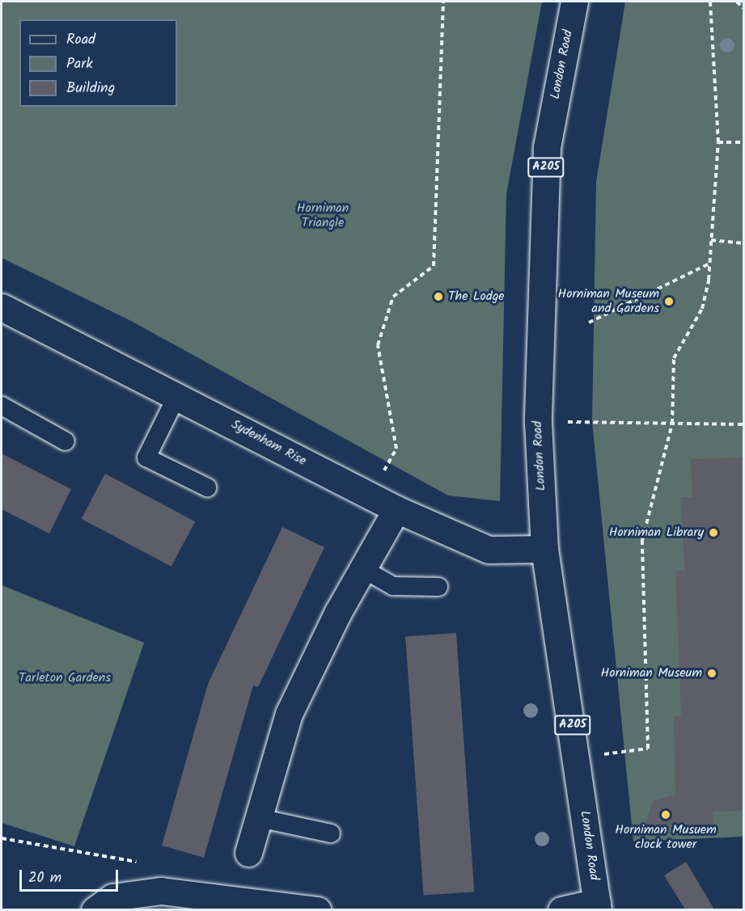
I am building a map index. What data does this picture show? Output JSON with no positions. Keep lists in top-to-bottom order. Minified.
{"streets":{"main road":["London Road","A205","Sydenham Rise"]},"crossings":[["London Road","Sydenham Rise"]],"parks":["Horniman Triangle","Tarleton Gardens"],"places":["The Lodge","Horniman Museum and Gardens","Horniman Library","Horniman Museum","Horniman Musuem clock tower"],"legend":["Road","Park","Building"],"scale_bar":"20 m"}
